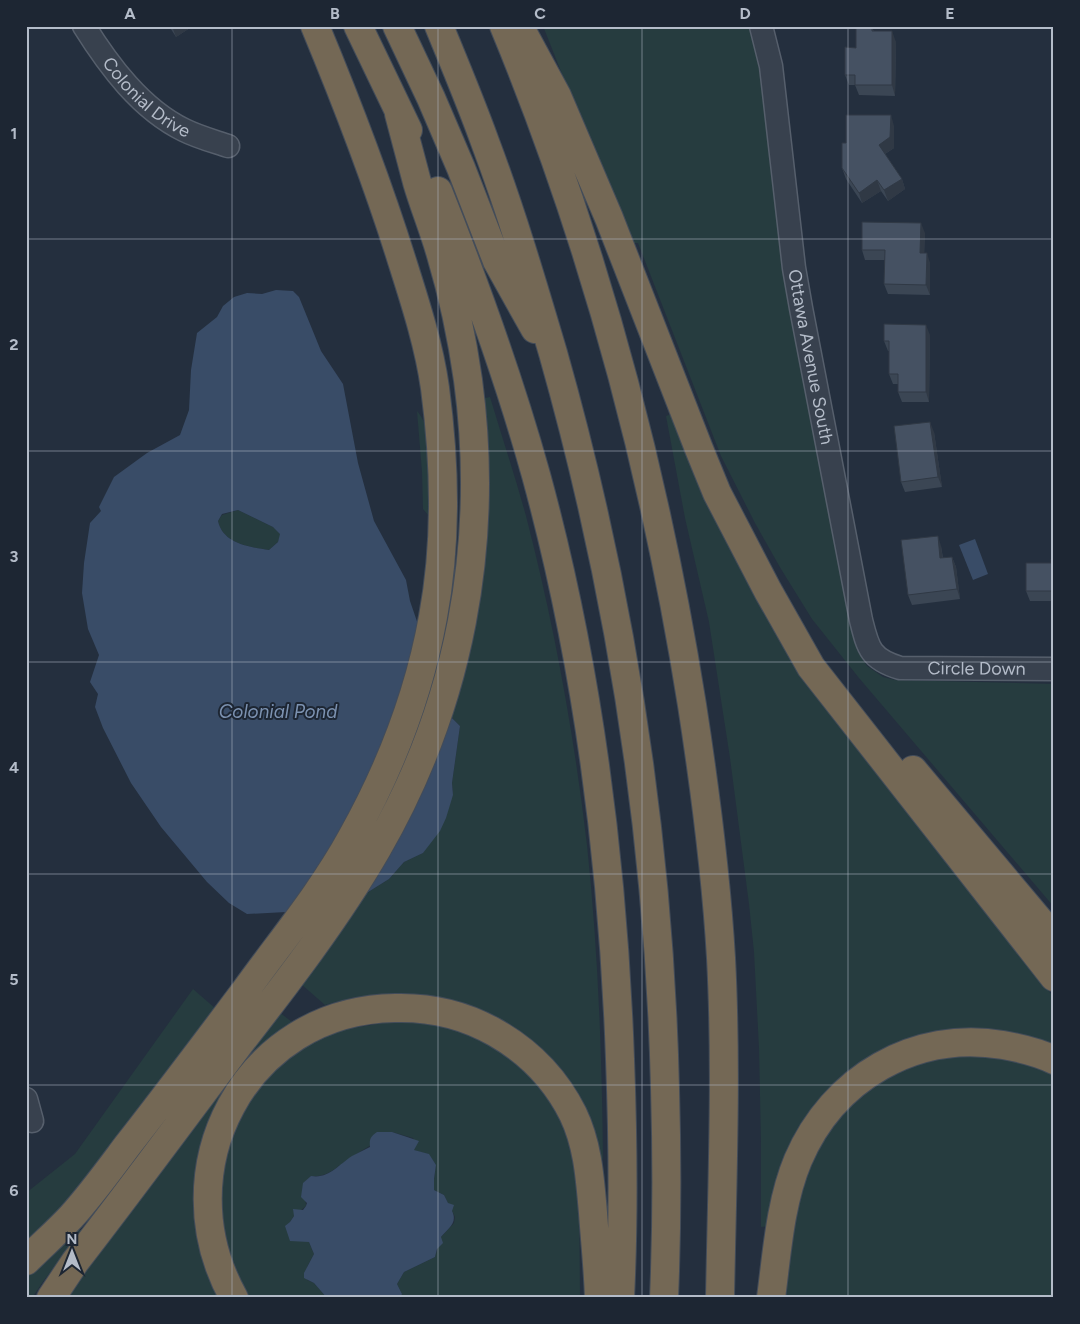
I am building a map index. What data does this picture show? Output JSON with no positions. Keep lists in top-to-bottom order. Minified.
{"streets":{"street":["Colonial Drive","Ottawa Avenue South","Circle Down"]},"crossings":[["Ottawa Avenue South","Circle Down"]],"water":["Colonial Pond"],"north":"top","grid":{"columns":["A","B","C","D","E"],"rows":["1","2","3","4","5","6"]}}
